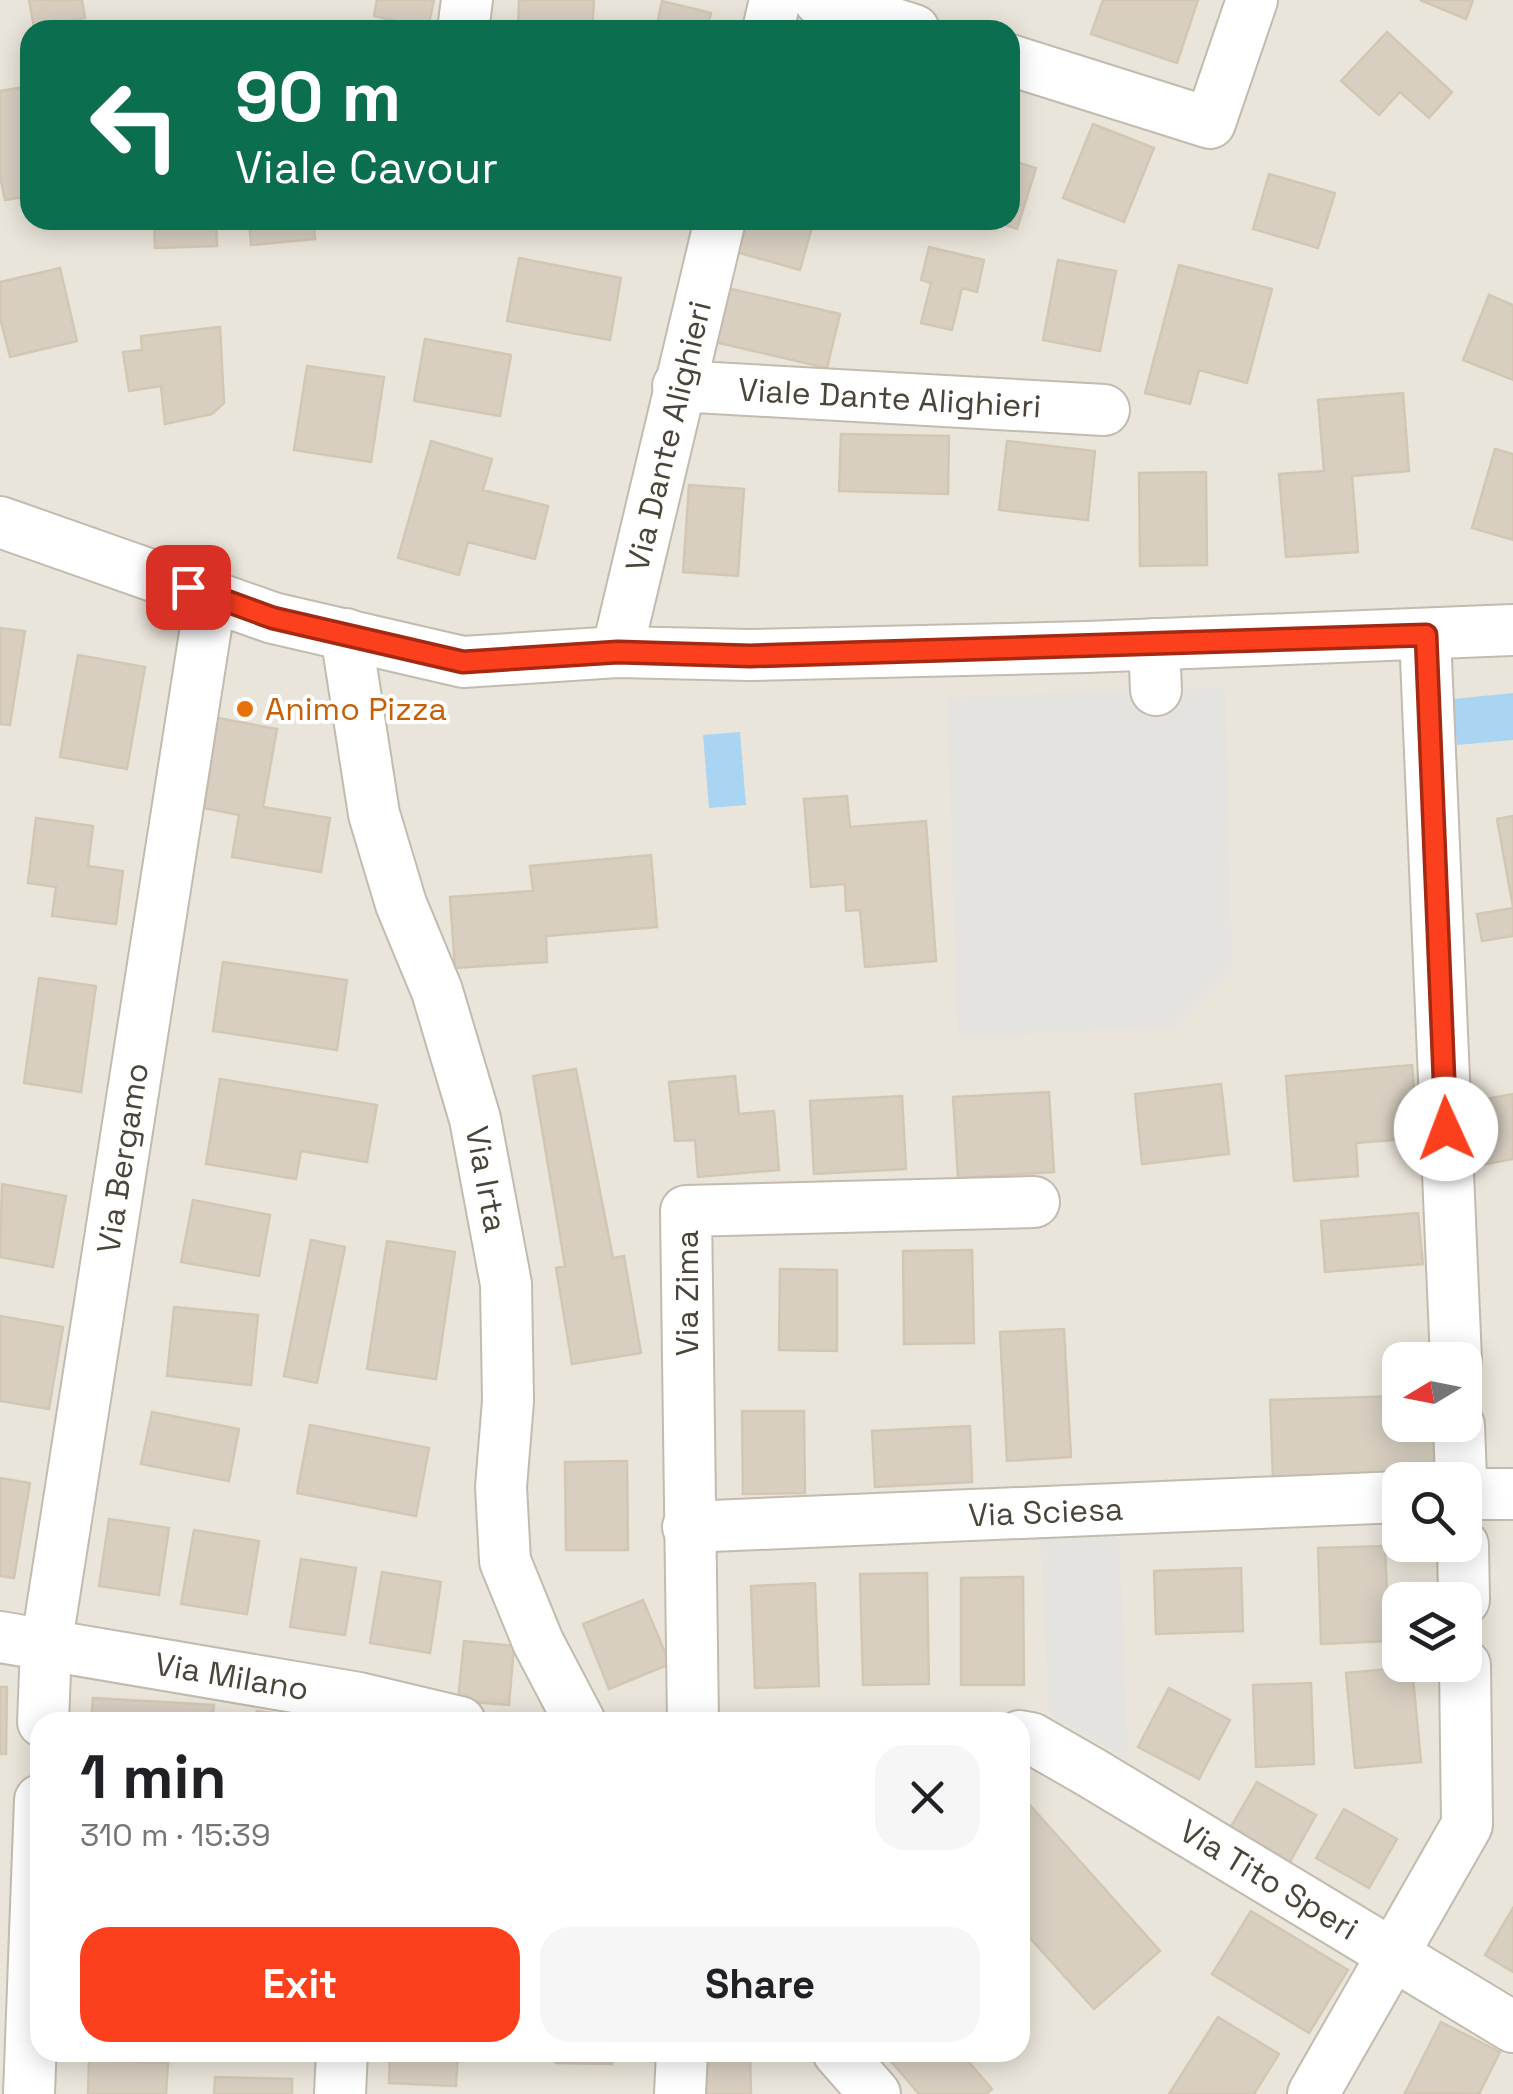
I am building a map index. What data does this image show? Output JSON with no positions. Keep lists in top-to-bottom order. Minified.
{"streets":{"street":["Viale Dante Alighieri","Via Dante Alighieri","Via Bergamo","Via Irta","Via Zima","Via Sciesa","Via Milano","Via Tito Speri"]},"crossings":[["Viale Dante Alighieri","Via Dante Alighieri"],["Via Bergamo","Via Milano"],["Via Zima","Via Sciesa"]],"places":["Animo Pizza"],"north":"left","page":{"turn":["90 m","Viale Cavour"],"heading":["1 min","310 m · 15:39"],"buttons":["Exit","Share"]}}
